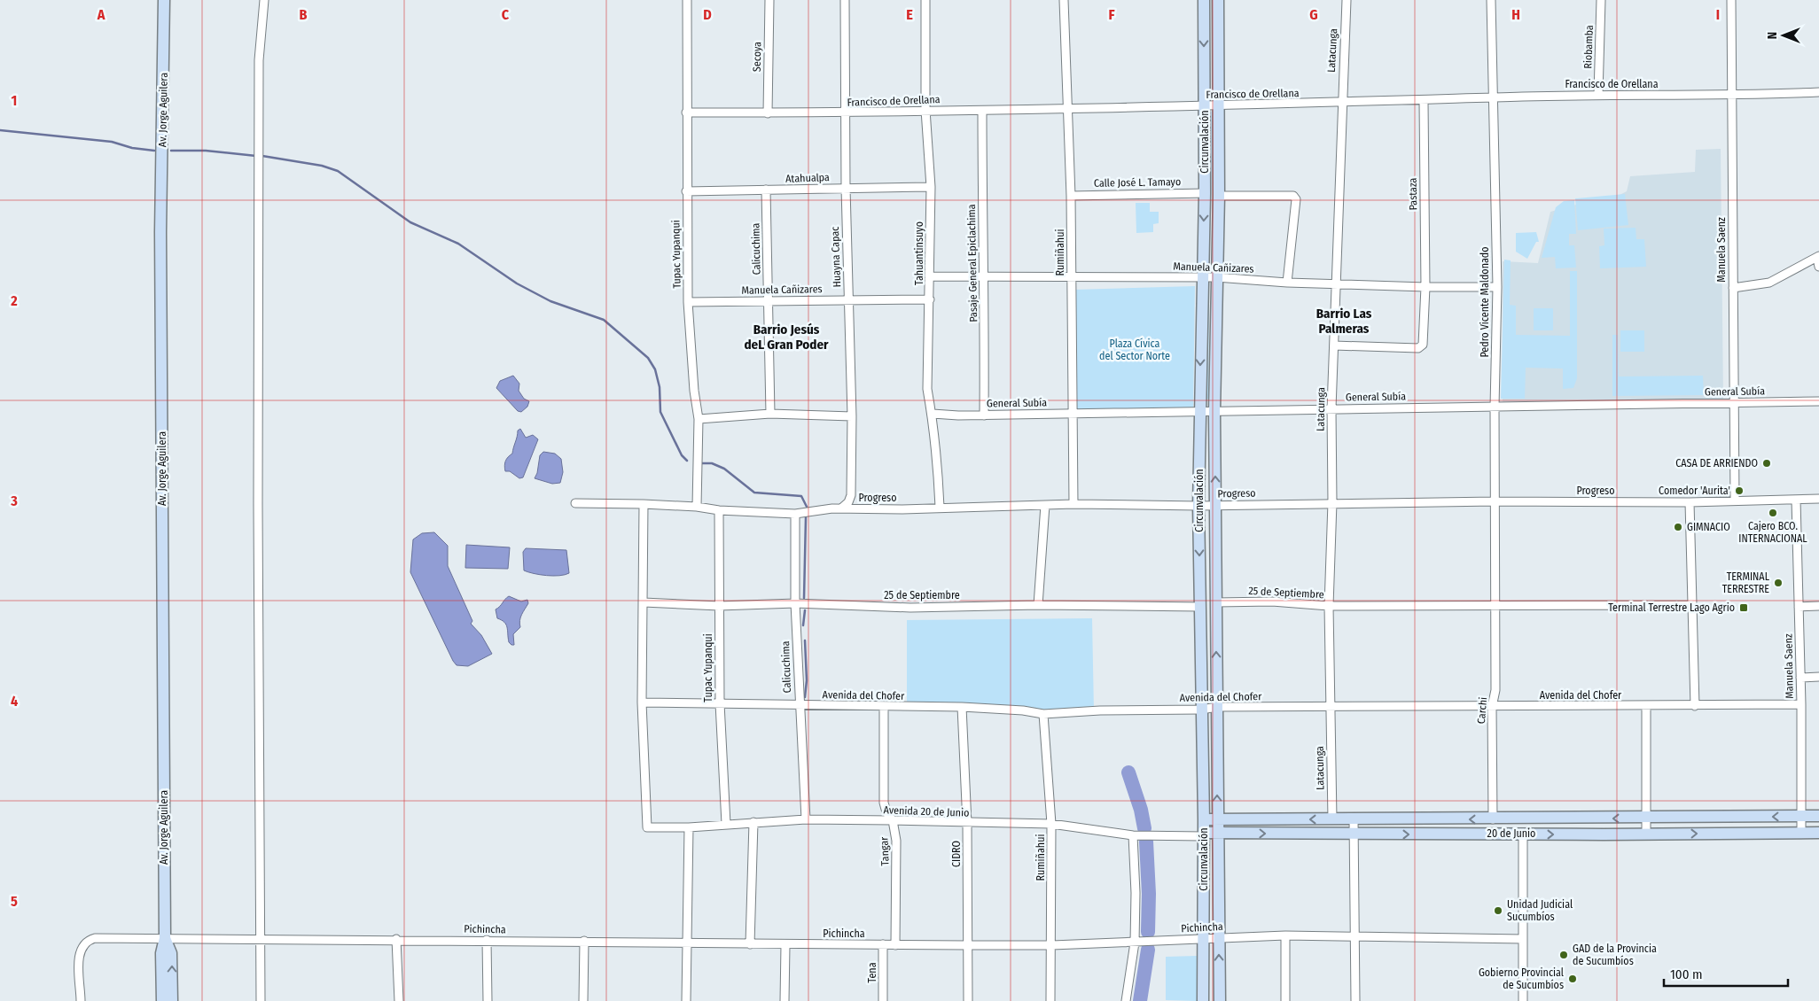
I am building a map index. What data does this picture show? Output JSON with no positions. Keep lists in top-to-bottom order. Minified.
{"streets":{"street":["Riobamba","Latacunga","Secoya","Francisco de Orellana","Av. Jorge Aguilera","Circunvalación","Atahualpa","Calle José L. Tamayo","Pastaza","Calicuchima","Manuela Saenz","Rumiñahui","Tahuantinsuyo","Tupac Yupanqui","Huayna Capac","Pasaje General Epiclachima","Manuela Cañizares","Pedro Vicente Maldonado","General Subía","Progreso","25 de Septiembre","Avenida del Chofer","Carchi","Avenida 20 de Junio","20 de Junio","Tangar","CIDRO","Pichincha","Tena"]},"crossings":[["Riobamba","Francisco de Orellana"],["Latacunga","Francisco de Orellana"],["Latacunga","Pastaza"],["Latacunga","Manuela Cañizares"],["Latacunga","General Subía"],["Latacunga","Progreso"],["Latacunga","25 de Septiembre"],["Latacunga","Avenida del Chofer"],["Latacunga","20 de Junio"],["Secoya","Francisco de Orellana"],["Francisco de Orellana","Circunvalación"],["Francisco de Orellana","Pastaza"],["Francisco de Orellana","Manuela Saenz"],["Francisco de Orellana","Rumiñahui"],["Francisco de Orellana","Tahuantinsuyo"],["Francisco de Orellana","Tupac Yupanqui"],["Francisco de Orellana","Huayna Capac"],["Francisco de Orellana","Pasaje General Epiclachima"],["Francisco de Orellana","Pedro Vicente Maldonado"],["Av. Jorge Aguilera","Pichincha"],["Circunvalación","Calle José L. Tamayo"],["Circunvalación","Manuela Cañizares"],["Circunvalación","General Subía"],["Circunvalación","Progreso"],["Circunvalación","25 de Septiembre"],["Circunvalación","Avenida del Chofer"],["Circunvalación","Avenida 20 de Junio"],["Circunvalación","20 de Junio"],["Circunvalación","Pichincha"],["Atahualpa","Calicuchima"],["Atahualpa","Tahuantinsuyo"],["Atahualpa","Tupac Yupanqui"],["Atahualpa","Huayna Capac"],["Calle José L. Tamayo","Rumiñahui"],["Pastaza","Manuela Cañizares"],["Calicuchima","Manuela Cañizares"],["Calicuchima","Progreso"],["Calicuchima","25 de Septiembre"],["Calicuchima","Avenida del Chofer"],["Calicuchima","Avenida 20 de Junio"],["Manuela Saenz","General Subía"],["Manuela Saenz","Progreso"],["Manuela Saenz","Avenida del Chofer"],["Manuela Saenz","20 de Junio"],["Rumiñahui","Manuela Cañizares"],["Rumiñahui","General Subía"],["Rumiñahui","Progreso"],["Rumiñahui","Avenida del Chofer"],["Rumiñahui","Avenida 20 de Junio"],["Rumiñahui","Pichincha"],["Tahuantinsuyo","Manuela Cañizares"],["Tahuantinsuyo","General Subía"],["Tahuantinsuyo","Progreso"],["Tupac Yupanqui","Manuela Cañizares"],["Tupac Yupanqui","Progreso"],["Tupac Yupanqui","25 de Septiembre"],["Tupac Yupanqui","Avenida del Chofer"],["Tupac Yupanqui","Avenida 20 de Junio"],["Huayna Capac","Manuela Cañizares"],["Pasaje General Epiclachima","Manuela Cañizares"],["Pasaje General Epiclachima","General Subía"],["Manuela Cañizares","Pedro Vicente Maldonado"],["Pedro Vicente Maldonado","General Subía"],["Pedro Vicente Maldonado","Progreso"],["Pedro Vicente Maldonado","25 de Septiembre"],["Pedro Vicente Maldonado","Carchi"],["25 de Septiembre","Carchi"],["Avenida del Chofer","Carchi"],["Avenida del Chofer","Avenida 20 de Junio"],["Avenida del Chofer","Tangar"],["Avenida del Chofer","CIDRO"],["Carchi","20 de Junio"],["Avenida 20 de Junio","20 de Junio"],["Avenida 20 de Junio","Tangar"],["Avenida 20 de Junio","CIDRO"],["Tangar","Pichincha"],["CIDRO","Pichincha"],["Pichincha","Tena"]],"districts":["Barrio Las Palmeras","Barrio Jesús deL Gran Poder"],"parks":["Plaza Cívica del Sector Norte"],"places":{"other":["CASA DE ARRIENDO","Comedor 'Aurita'","Cajero BCO. INTERNACIONAL","GIMNACIO","TERMINAL TERRESTRE","Unidad Judicial Sucumbíos","GAD de la Provincia de Sucumbíos","Gobierno Provincial de Sucumbíos"],"transit":["Terminal Terrestre Lago Agrio"]},"scale_bar":"100 m","north":"left","grid":{"columns":["A","B","C","D","E","F","G","H","I"],"rows":["1","2","3","4","5"]}}
